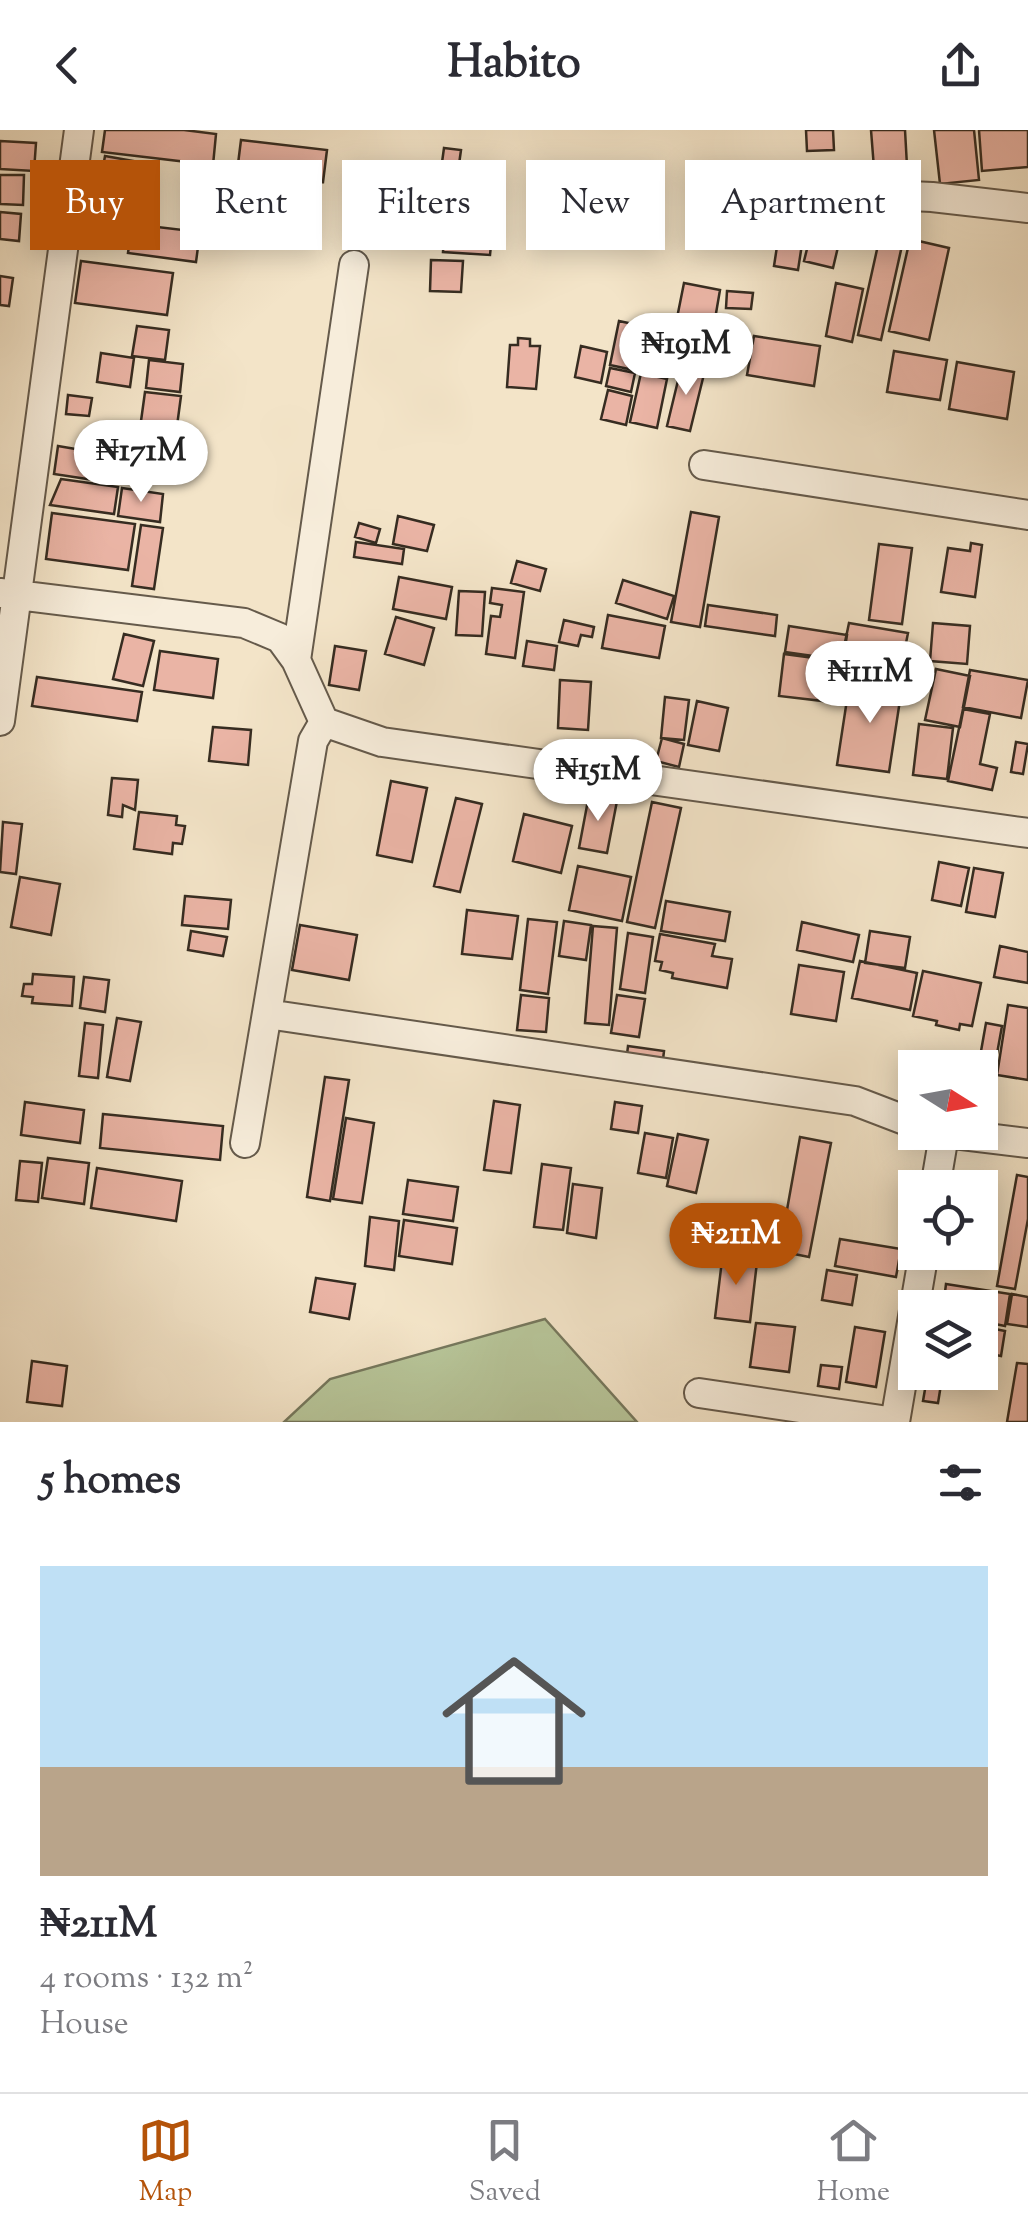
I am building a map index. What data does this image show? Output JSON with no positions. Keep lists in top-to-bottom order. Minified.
{"north":"right","page":{"header":"Habito","chip":["Buy","Rent","Filters","New","Apartment"],"price":["₦191M","₦171M","₦111M","₦151M","₦211M"],"heading":"5 homes","list":[{"name":"₦211M","note":"4 rooms · 132 m² · House"}],"tabs":["Map","Saved","Home"]}}
